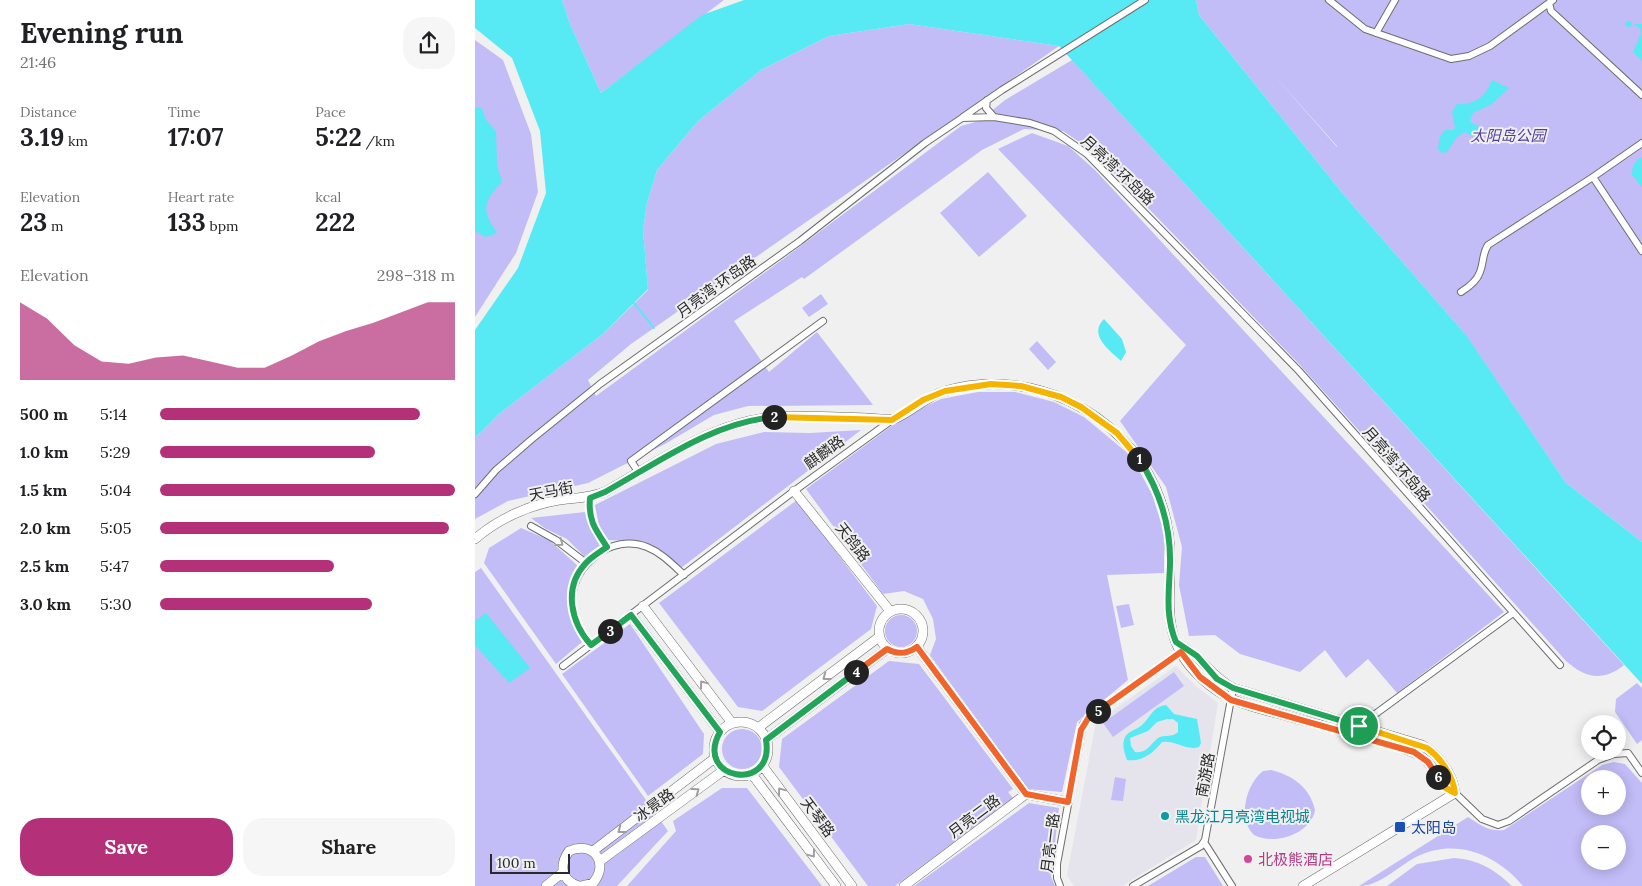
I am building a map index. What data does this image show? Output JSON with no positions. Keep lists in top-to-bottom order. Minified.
{"streets":{"street":["月亮湾·环岛路","麒麟路","天马街","天鸽路","南游路","冰景路","月亮二路","天琴路","月亮一路"]},"crossings":[["麒麟路","天马街"],["麒麟路","天鸽路"],["麒麟路","南游路"],["麒麟路","月亮一路"],["冰景路","天琴路"]],"parks":["太阳岛公园"],"places":{"other":["黑龙江月亮湾电视城","北极熊酒店"],"transit":["太阳岛"]},"scale_bar":"100 m","page":{"heading":["Evening run","21:46"],"stats":[["Distance","3.19 km"],["Time","17:07"],["Pace","5:22 /km"],["Elevation","23 m"],["Heart rate","133 bpm"],["kcal","222"]],"chart":["Elevation","298–318 m"],"list":[{"name":"500 m","note":"5:14"},{"name":"1.0 km","note":"5:29"},{"name":"1.5 km","note":"5:04"},{"name":"2.0 km","note":"5:05"},{"name":"2.5 km","note":"5:47"},{"name":"3.0 km","note":"5:30"}],"pins":["2","1","3","4","5","6"],"map_buttons":["+","−"],"buttons":["Save","Share"],"scale":"100 m"}}
